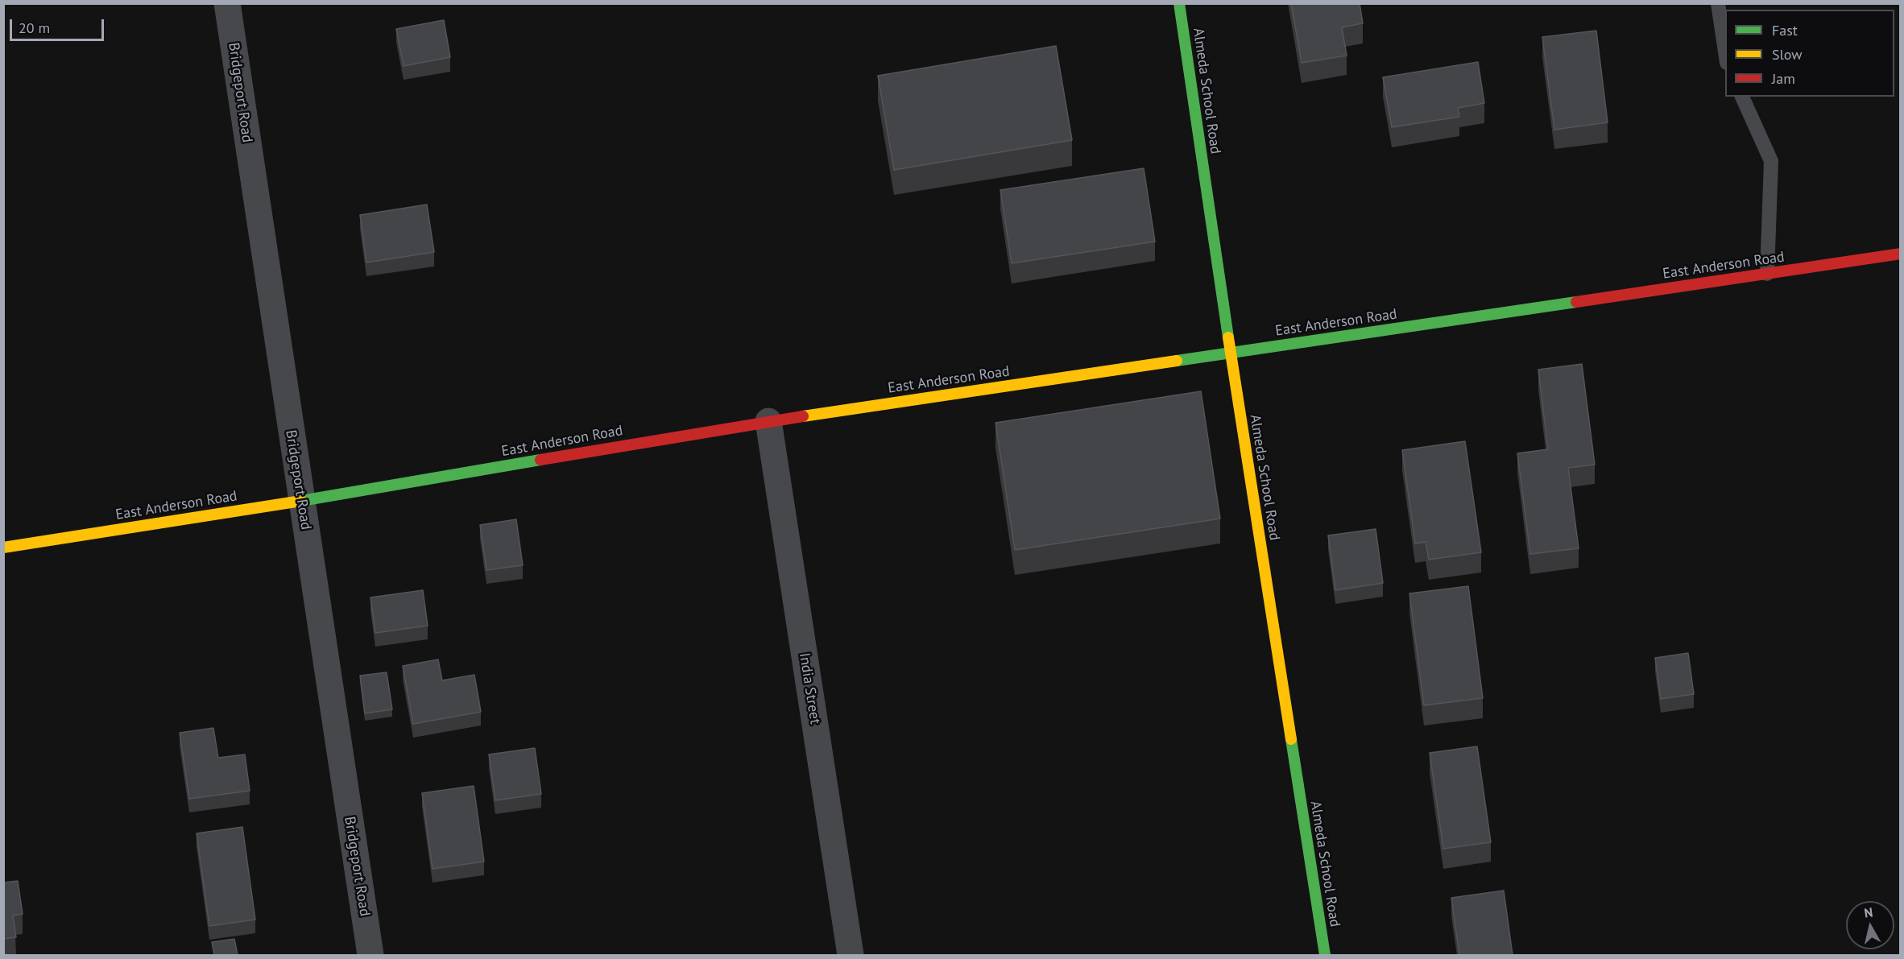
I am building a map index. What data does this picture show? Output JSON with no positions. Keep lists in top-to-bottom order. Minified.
{"streets":{"street":["Almeda School Road","Bridgeport Road","East Anderson Road","India Street"]},"crossings":[["Almeda School Road","East Anderson Road"],["Bridgeport Road","East Anderson Road"],["East Anderson Road","India Street"]],"legend":["Fast","Slow","Jam"],"scale_bar":"20 m","north":"top"}
